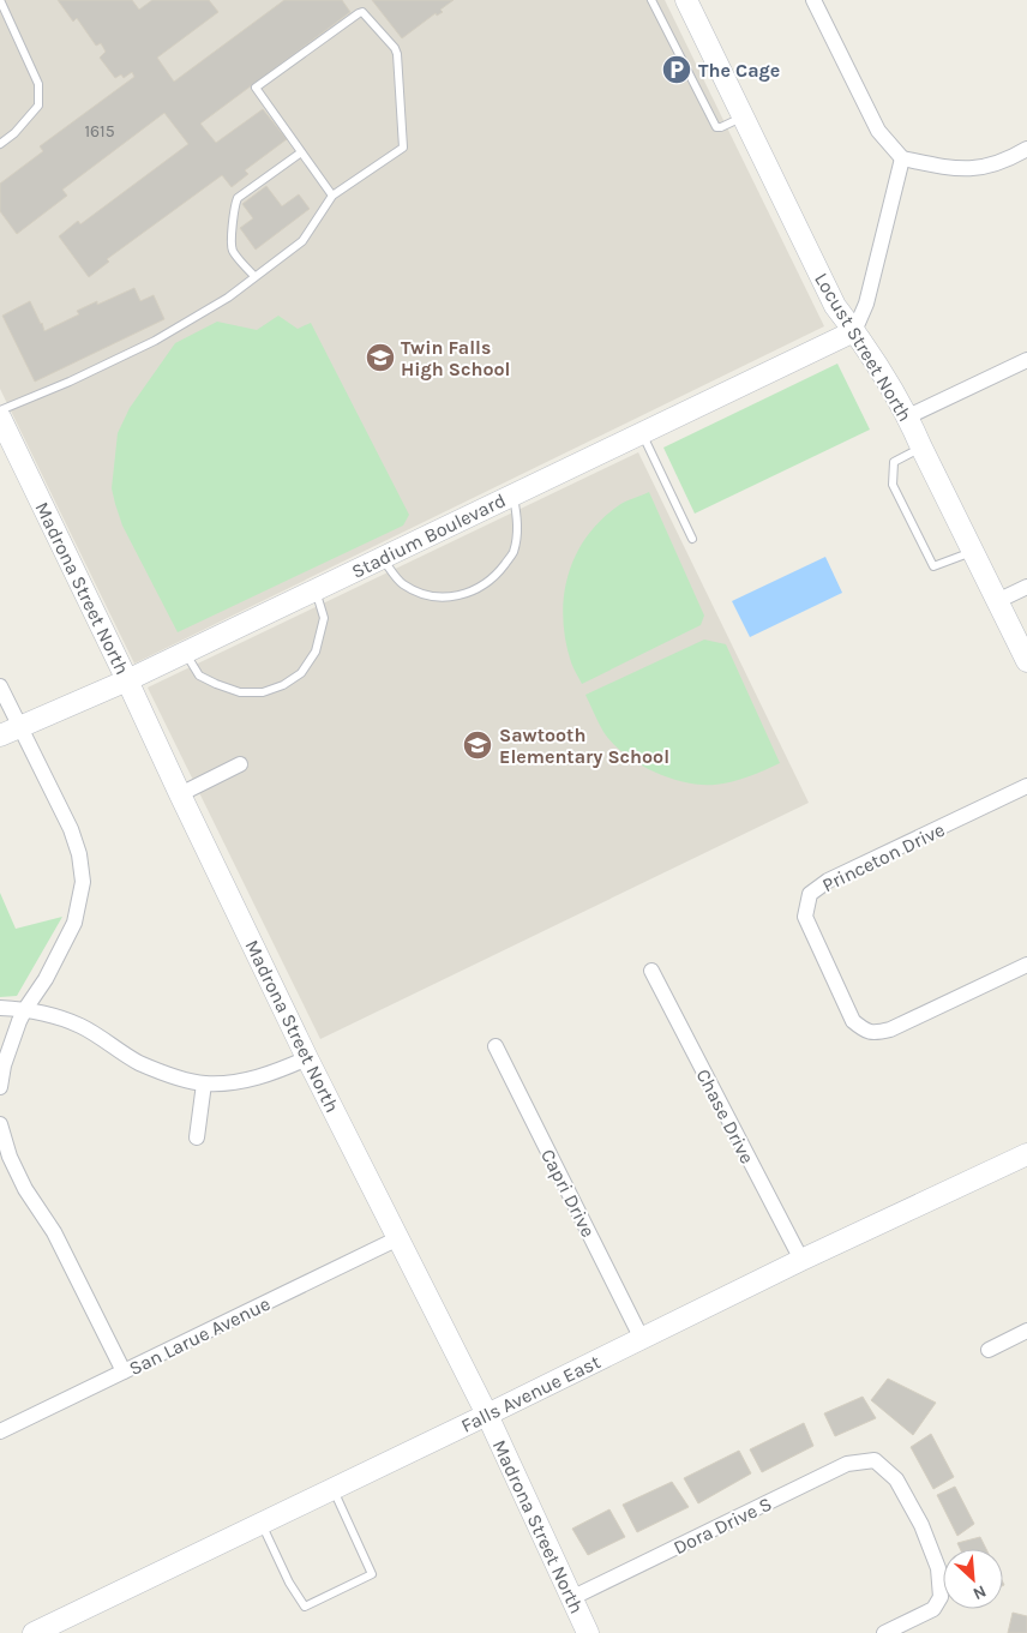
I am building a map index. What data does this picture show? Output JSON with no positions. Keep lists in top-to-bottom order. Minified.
{"streets":{"street":["Locust Street North","Stadium Boulevard","Madrona Street North","Princeton Drive","Chase Drive","Capri Drive","San Larue Avenue","Falls Avenue East","Dora Drive S"]},"crossings":[["Locust Street North","Stadium Boulevard"],["Stadium Boulevard","Madrona Street North"],["Madrona Street North","San Larue Avenue"],["Madrona Street North","Falls Avenue East"],["Madrona Street North","Dora Drive S"],["Chase Drive","Falls Avenue East"],["Capri Drive","Falls Avenue East"]],"places":{"parking":["The Cage"],"school or university":["Twin Falls High School","Sawtooth Elementary School"]},"house_numbers":["1615"],"north":"bottom right"}
